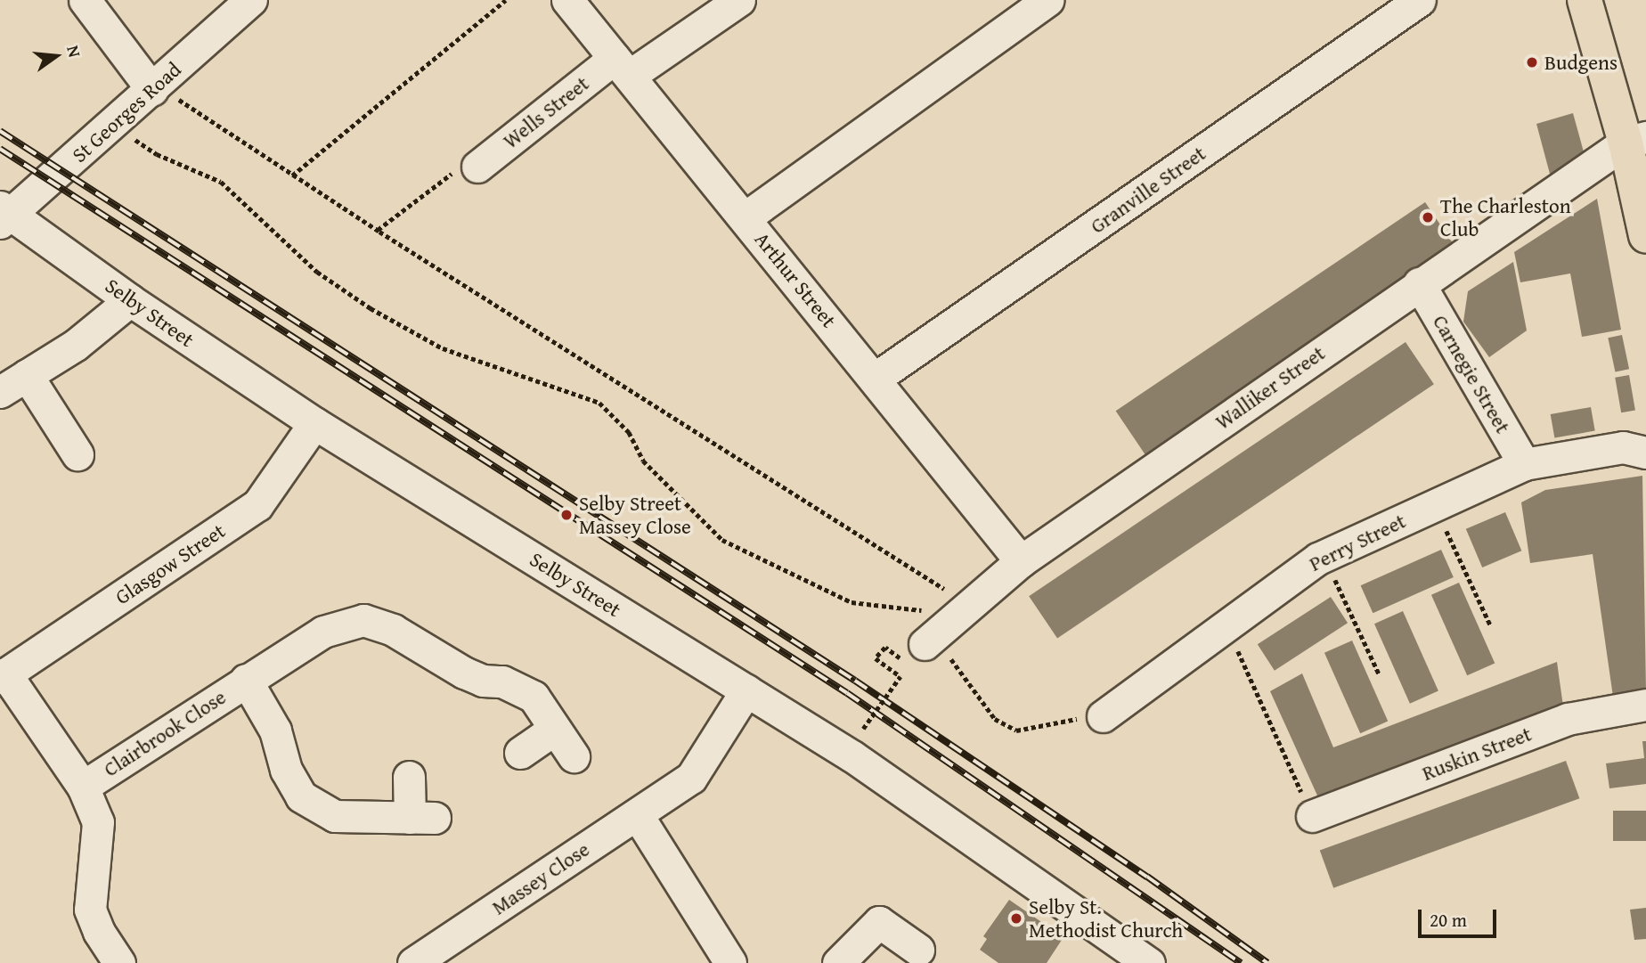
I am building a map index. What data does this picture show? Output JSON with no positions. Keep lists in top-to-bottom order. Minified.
{"streets":{"street":["St Georges Road","Wells Street","Granville Street","Arthur Street","Selby Street","Carnegie Street","Walliker Street","Perry Street","Glasgow Street","Clairbrook Close","Ruskin Street","Massey Close"]},"crossings":[["St Georges Road","Selby Street"],["Wells Street","Arthur Street"],["Granville Street","Arthur Street"],["Arthur Street","Walliker Street"],["Selby Street","Glasgow Street"],["Selby Street","Massey Close"],["Carnegie Street","Walliker Street"],["Carnegie Street","Perry Street"],["Glasgow Street","Clairbrook Close"]],"places":["Budgens","The Charleston Club","Selby Street Massey Close","Selby St. Methodist Church"],"scale_bar":"20 m","north":"right"}
